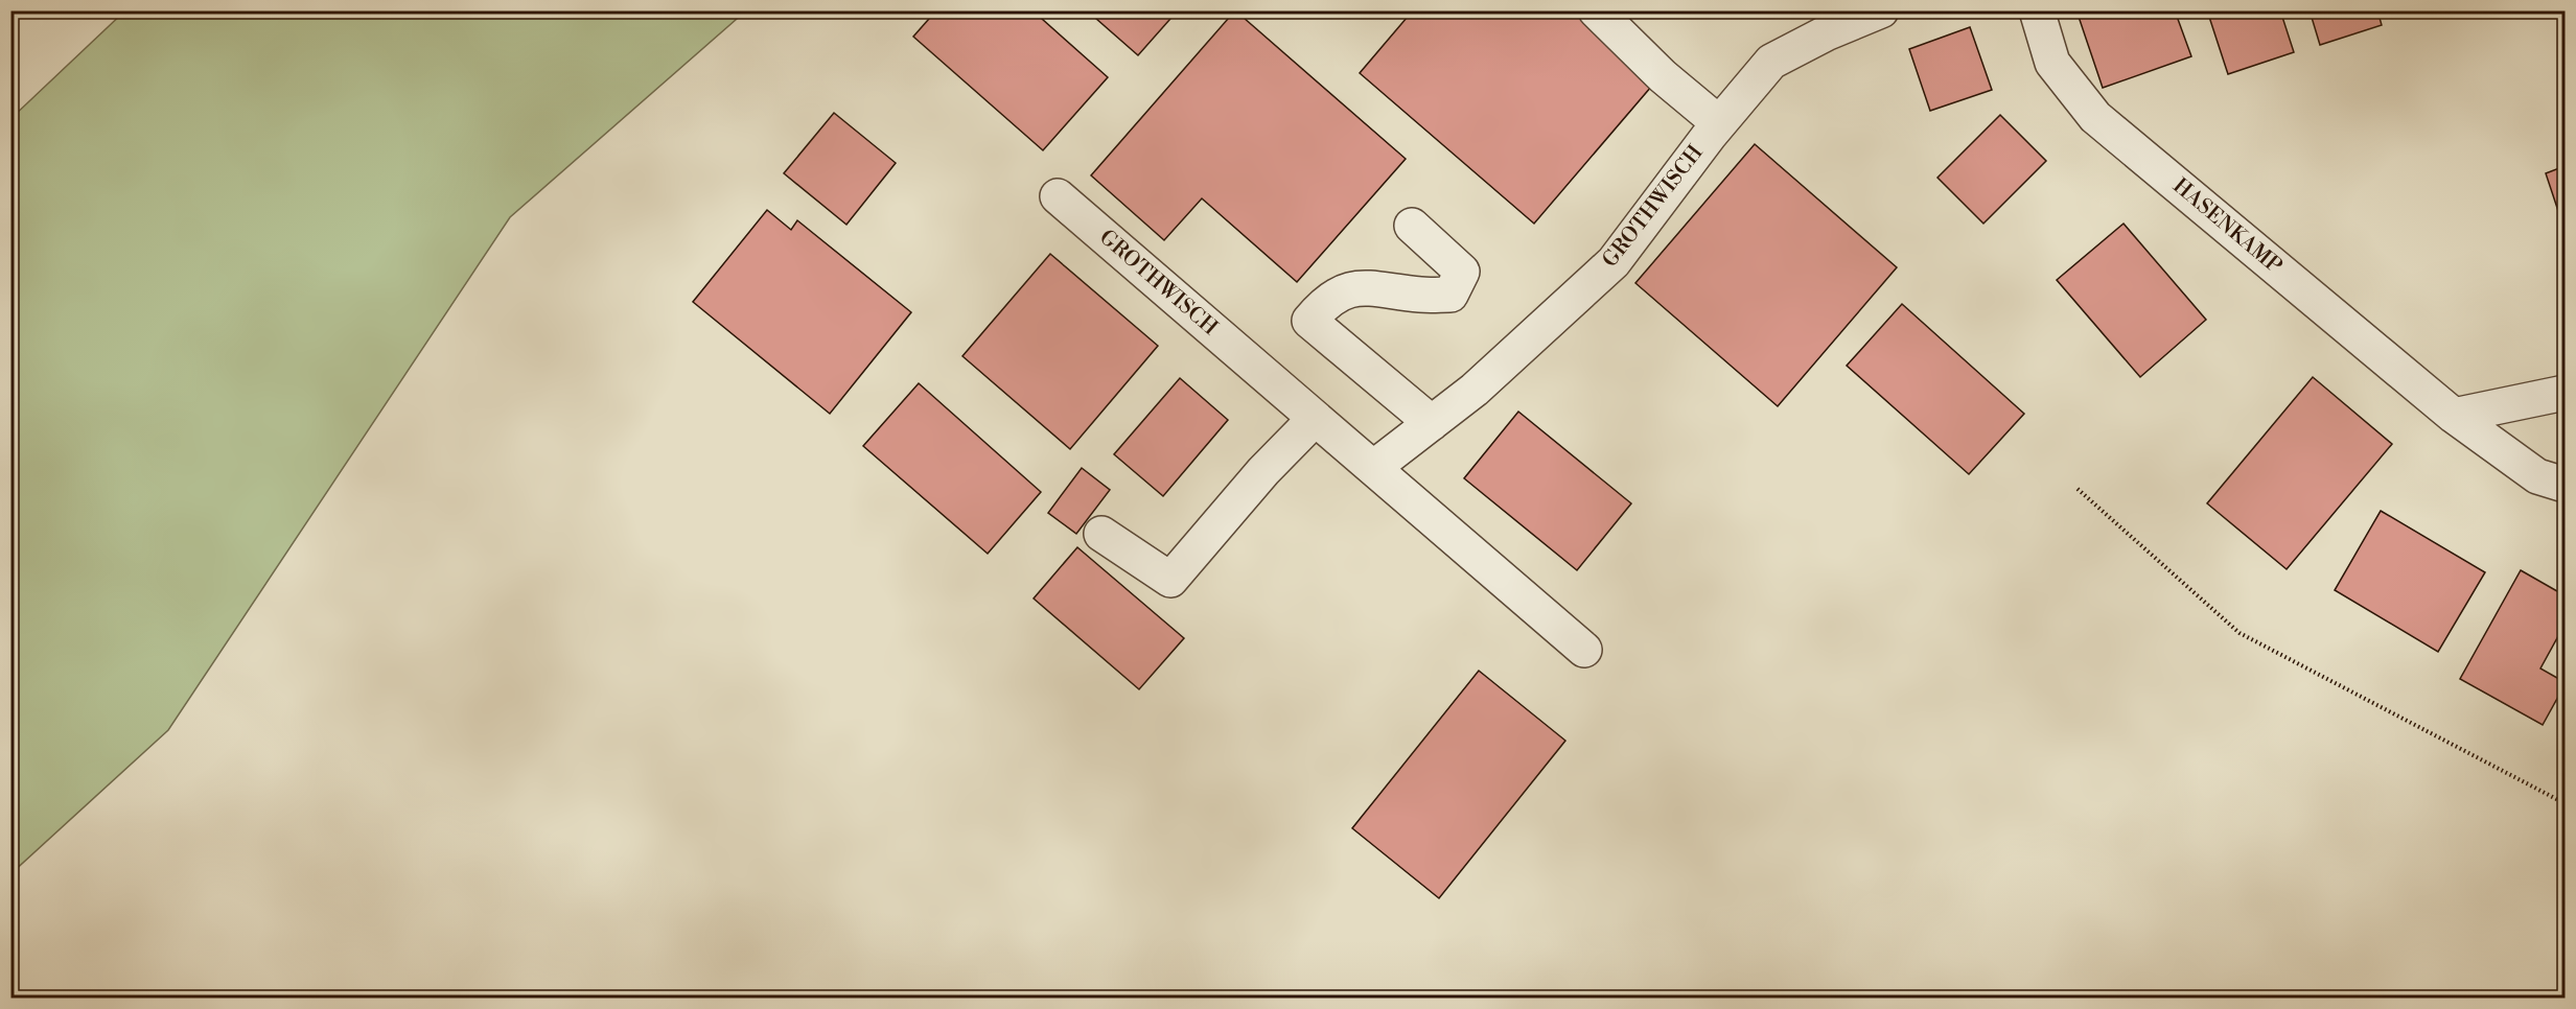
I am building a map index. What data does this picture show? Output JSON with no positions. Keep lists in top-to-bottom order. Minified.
{"streets":{"street":["GROTHWISCH","HASENKAMP"]}}
